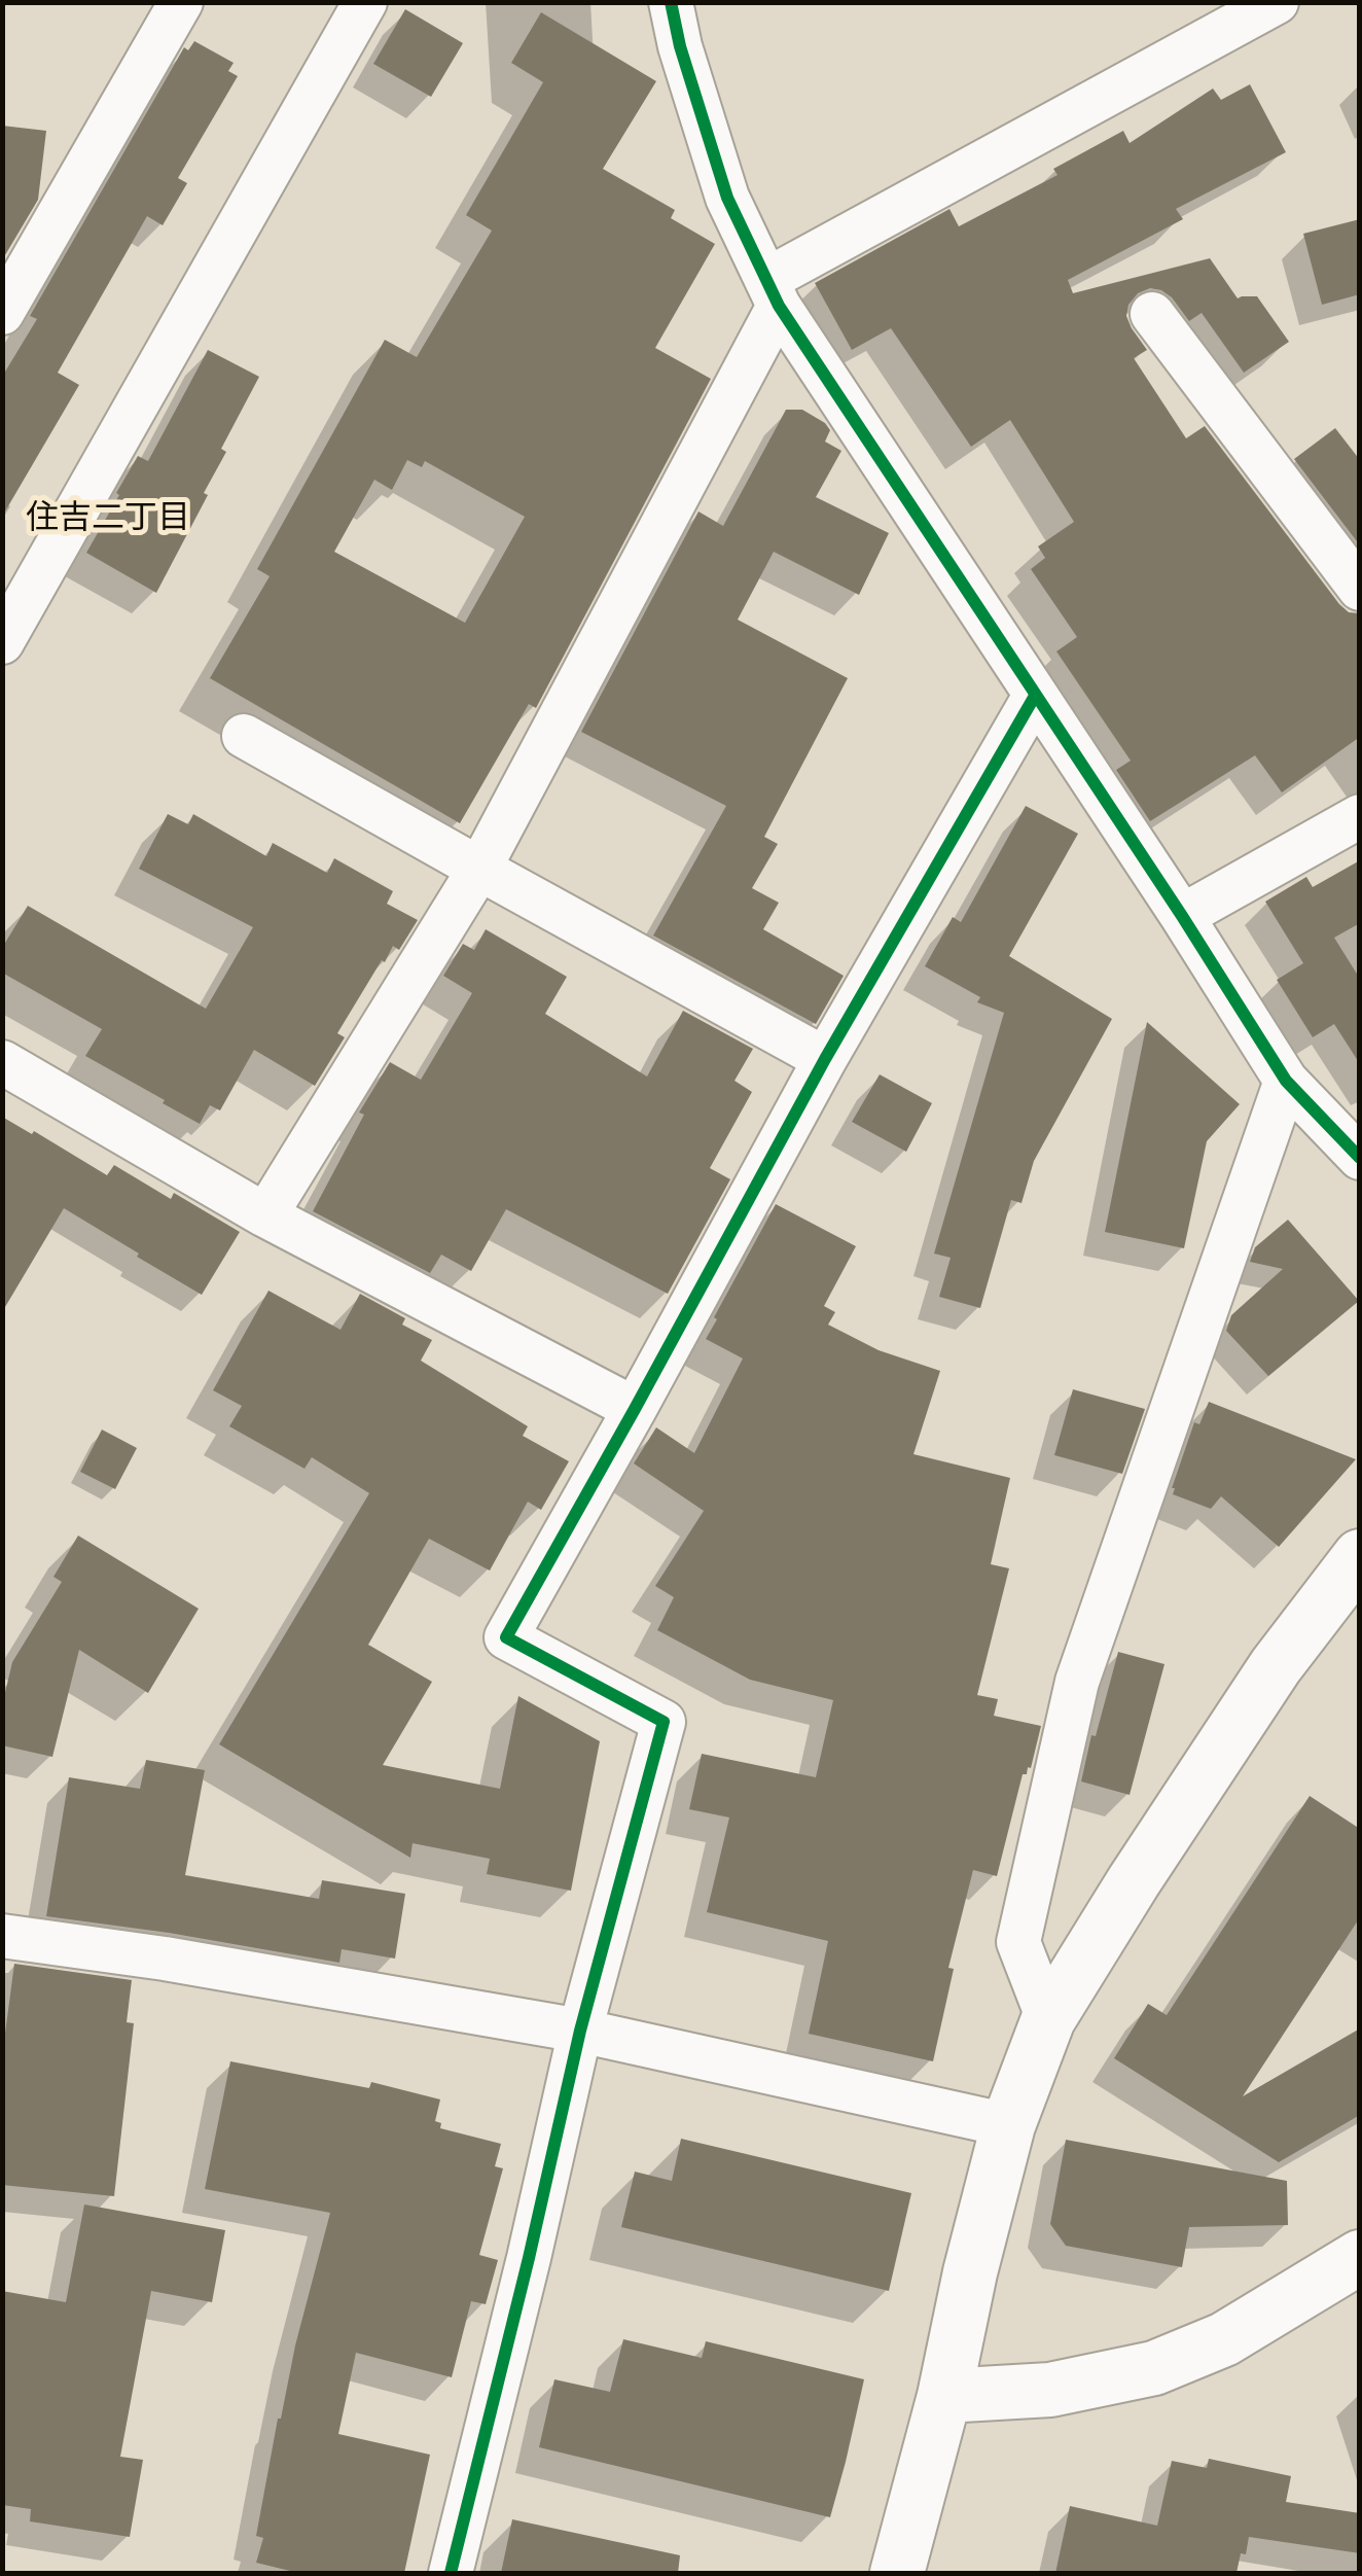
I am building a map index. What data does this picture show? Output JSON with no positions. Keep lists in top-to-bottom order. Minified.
{"districts":["住吉二丁目"]}
